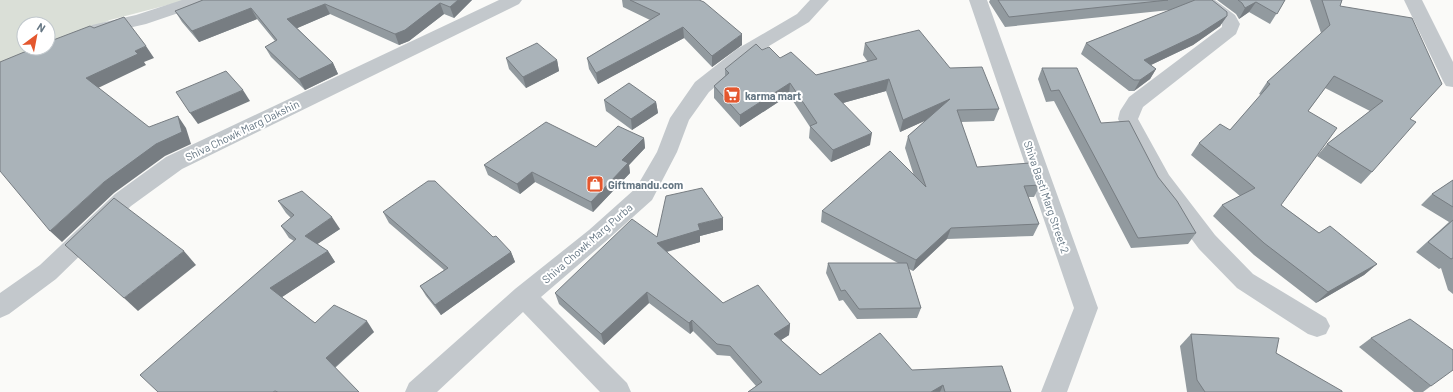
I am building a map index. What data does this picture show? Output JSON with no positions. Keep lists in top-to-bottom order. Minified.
{"streets":{"street":["Shiva Chowk Marg Dakshin","Shiva Basti Marg Street 2","Shiva Chowk Marg Purba"]},"places":{"supermarket":["karma mart"],"shop":["Giftmandu.com"]},"north":"top right"}
